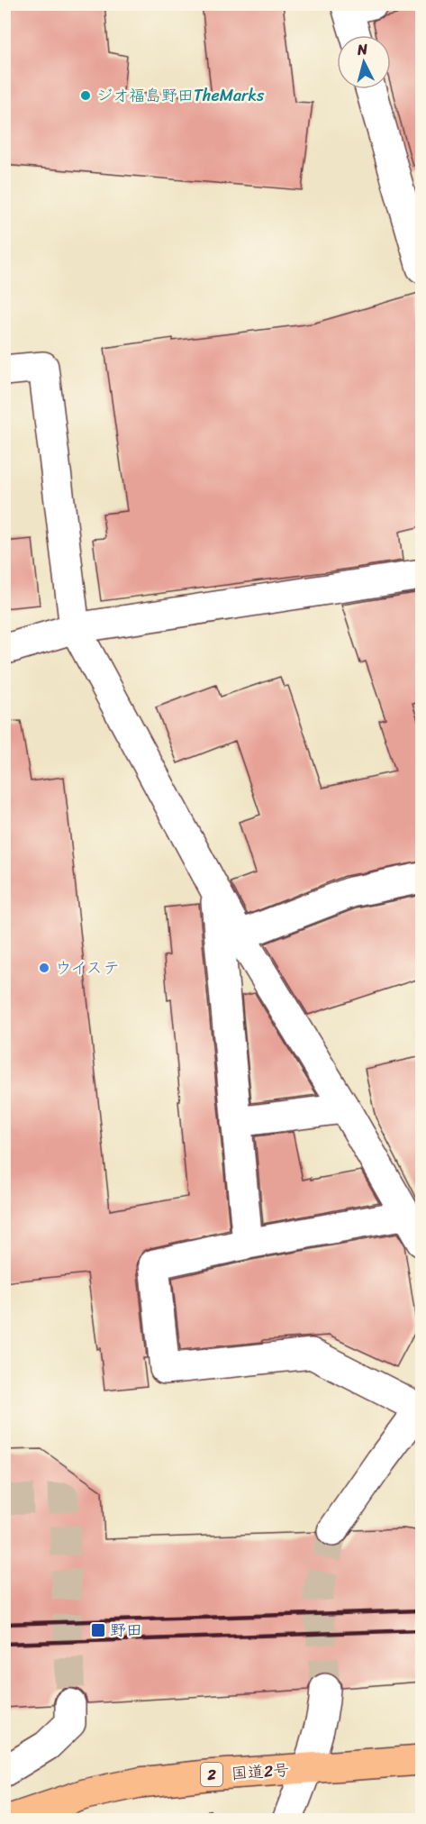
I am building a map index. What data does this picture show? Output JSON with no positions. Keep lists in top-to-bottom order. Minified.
{"streets":{"highway":["国道2号","2"]},"places":{"other":["ジオ福島野田TheMarks","ウイステ"],"transit":["野田"]},"north":"top"}
